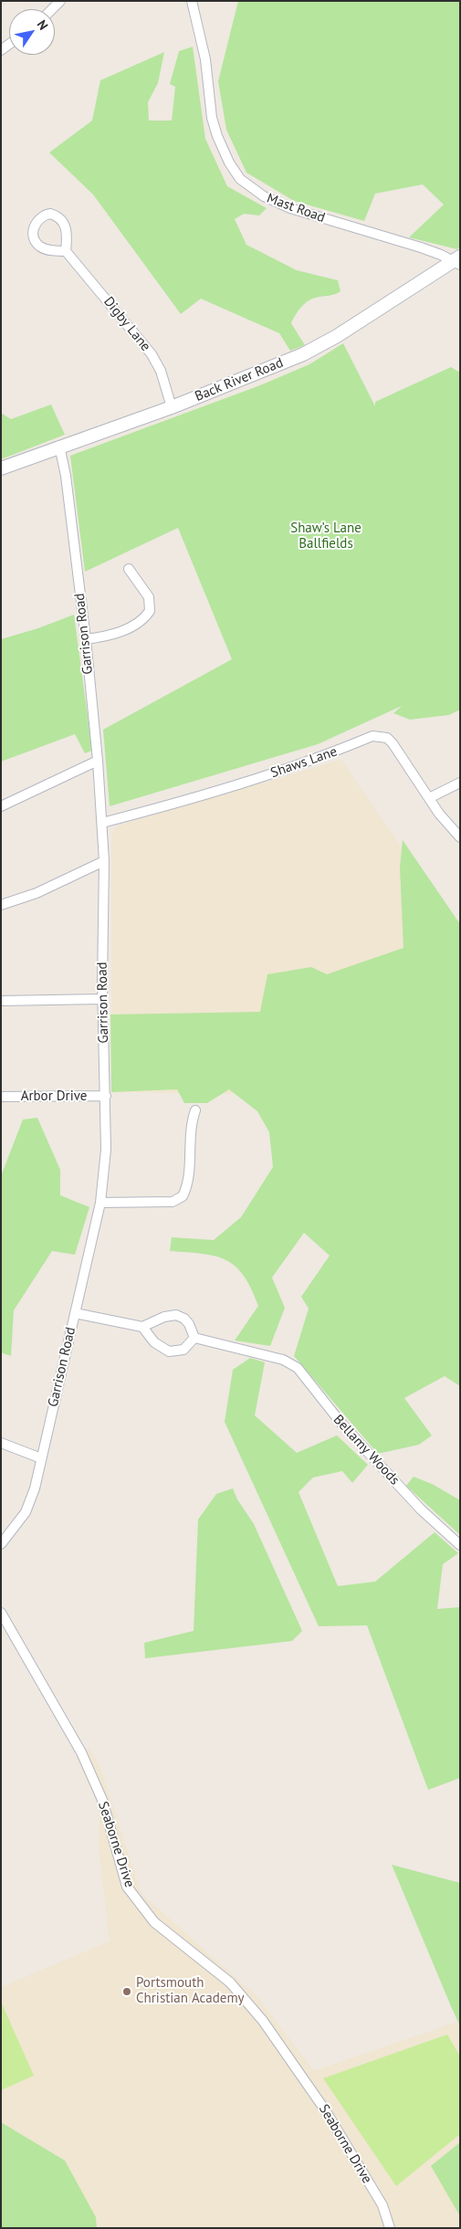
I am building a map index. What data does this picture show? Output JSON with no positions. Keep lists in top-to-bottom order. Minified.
{"streets":{"street":["Mast Road","Digby Lane","Back River Road","Garrison Road","Shaws Lane","Arbor Drive","Bellamy Woods","Seaborne Drive"]},"crossings":[["Mast Road","Back River Road"],["Digby Lane","Back River Road"],["Back River Road","Garrison Road"],["Garrison Road","Shaws Lane"],["Garrison Road","Arbor Drive"]],"parks":["Shaw’s Lane Ballfields"],"places":["Portsmouth Christian Academy"],"north":"top right"}
